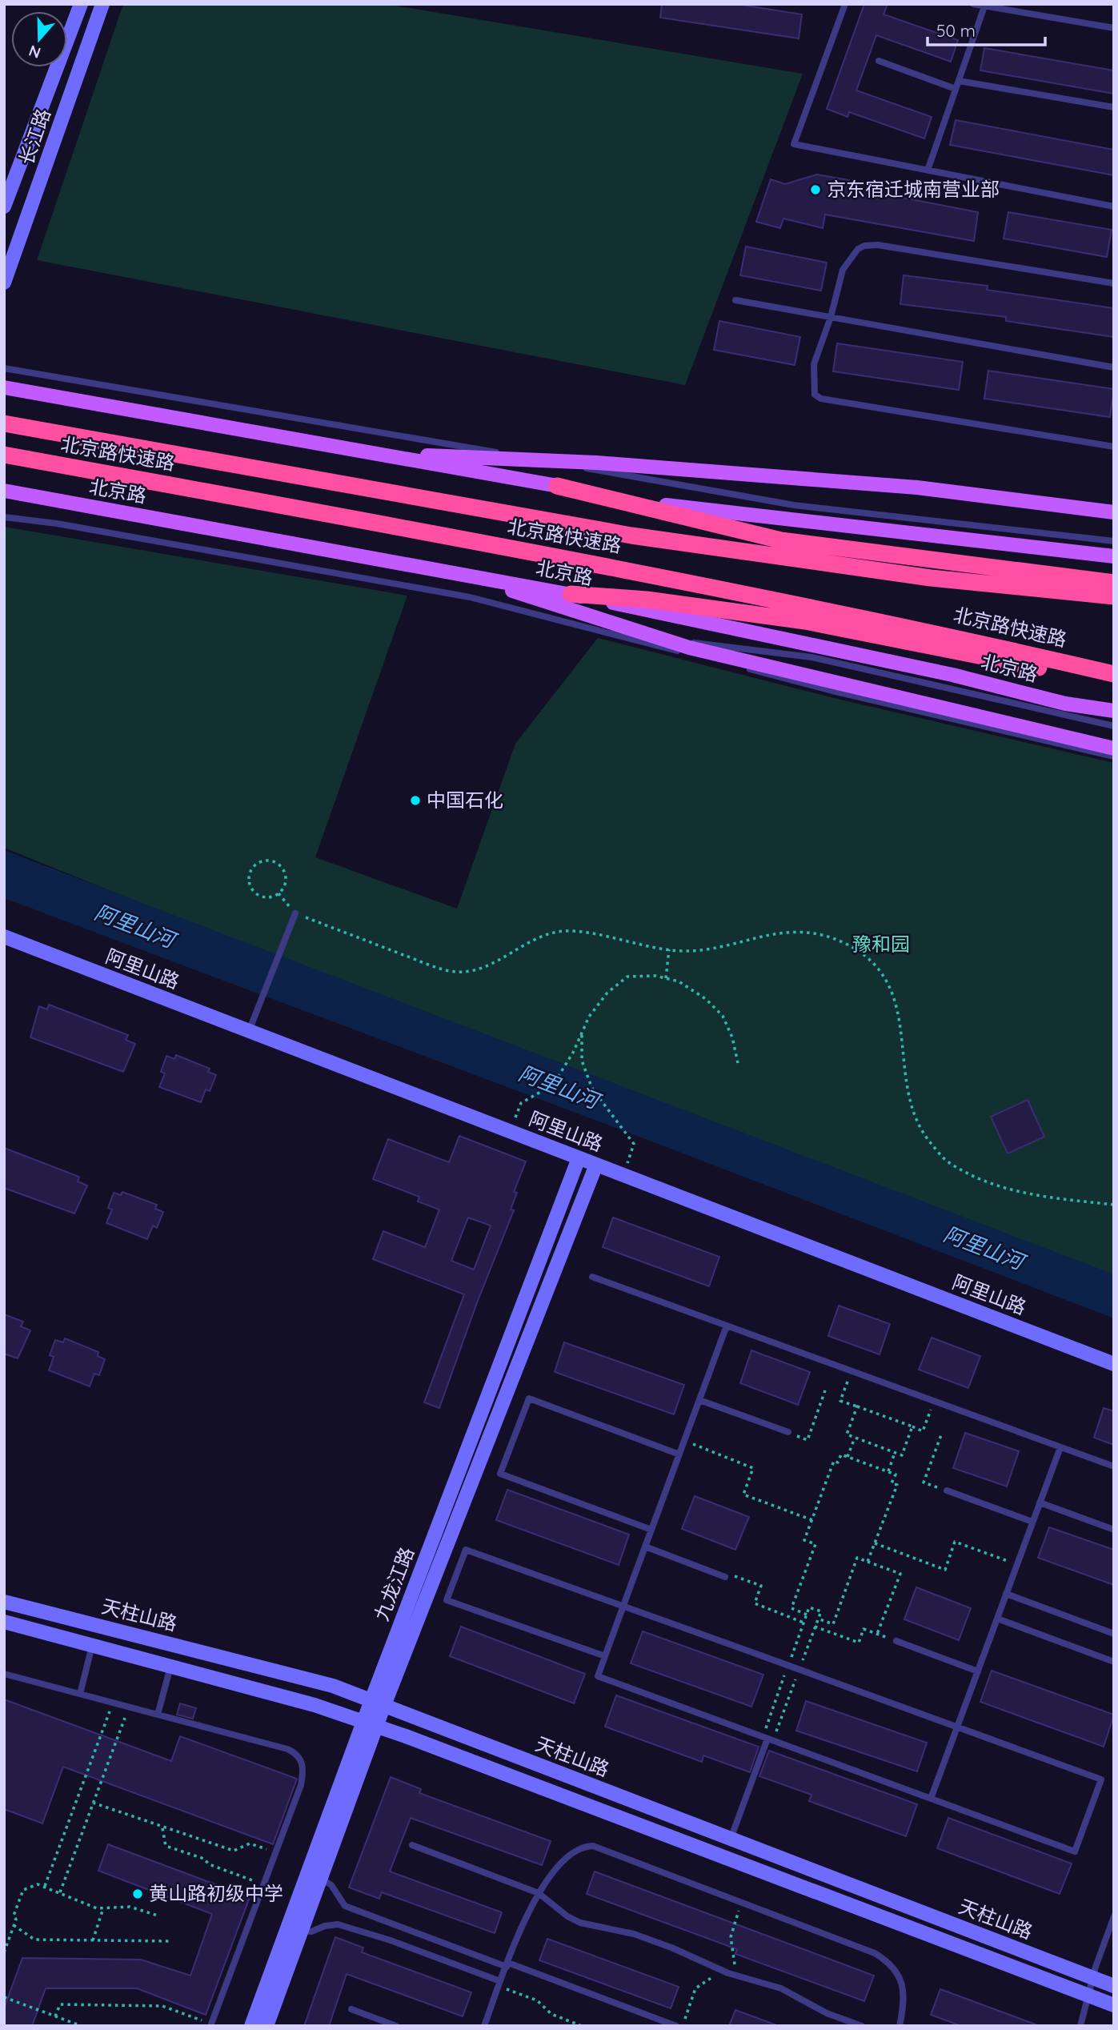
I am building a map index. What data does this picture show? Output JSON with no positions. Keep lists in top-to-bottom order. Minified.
{"streets":{"highway":["北京路快速路"],"main road":["北京路"],"street":["长江路","阿里山路","九龙江路","天柱山路"]},"crossings":[["阿里山路","九龙江路"],["九龙江路","天柱山路"]],"water":["阿里山河"],"parks":["豫和园"],"places":["京东宿迁城南营业部","中国石化","黄山路初级中学"],"scale_bar":"50 m","north":"bottom"}
